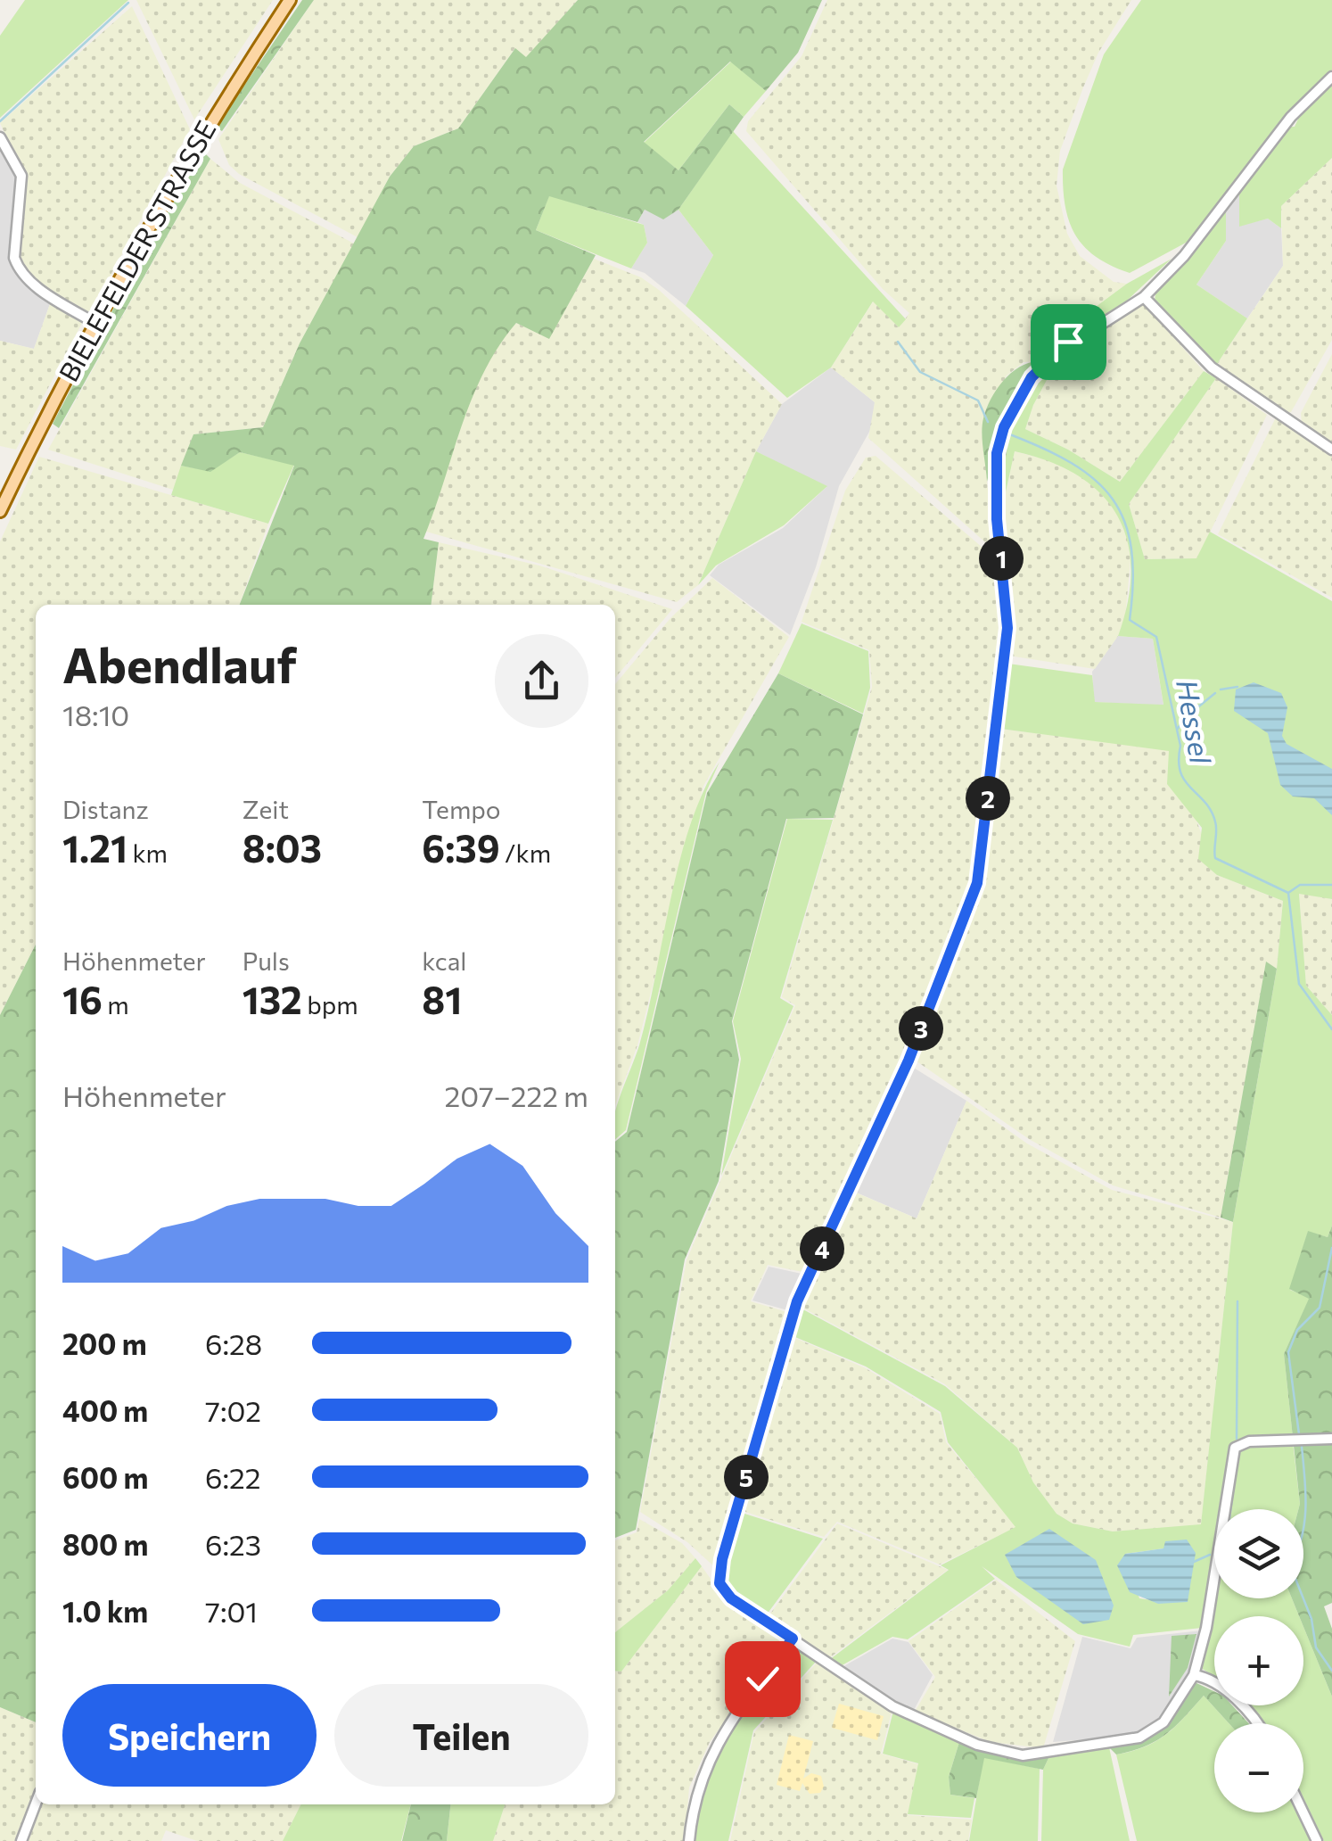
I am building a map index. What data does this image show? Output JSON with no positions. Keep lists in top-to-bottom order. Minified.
{"streets":{"main road":["BIELEFELDER STRASSE"]},"water":["Hessel"],"page":{"pins":["1","2","3","4","5"],"heading":["Abendlauf","18:10"],"stats":[["Distanz","1.21 km"],["Zeit","8:03"],["Tempo","6:39 /km"],["Höhenmeter","16 m"],["Puls","132 bpm"],["kcal","81"]],"chart":["Höhenmeter","207–222 m"],"list":[{"name":"200 m","note":"6:28"},{"name":"400 m","note":"7:02"},{"name":"600 m","note":"6:22"},{"name":"800 m","note":"6:23"},{"name":"1.0 km","note":"7:01"}],"map_buttons":["+","−"],"buttons":["Speichern","Teilen"]}}
